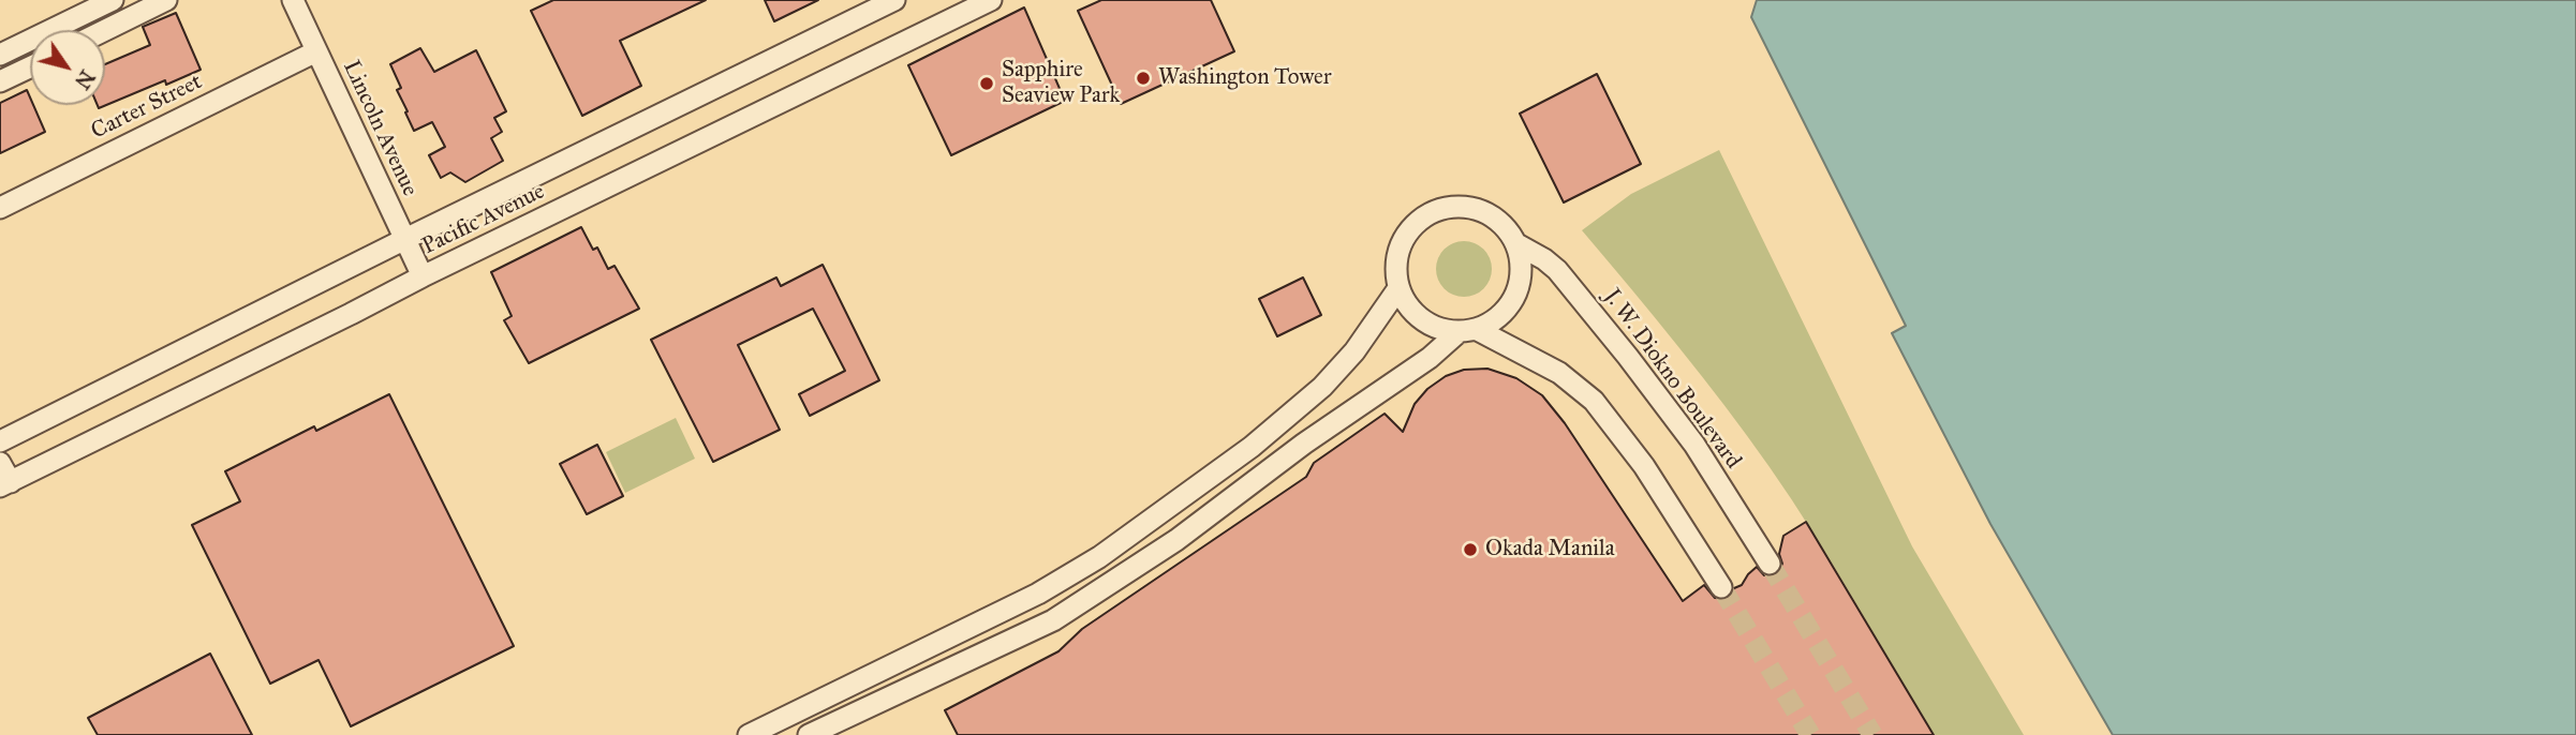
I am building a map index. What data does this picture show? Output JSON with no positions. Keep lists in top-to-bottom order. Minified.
{"streets":{"street":["Carter Street","Lincoln Avenue","Pacific Avenue","J. W. Diokno Boulevard"]},"crossings":[["Carter Street","Lincoln Avenue"],["Lincoln Avenue","Pacific Avenue"]],"places":["Washington Tower","Sapphire Seaview Park","Okada Manila"],"north":"bottom right"}
